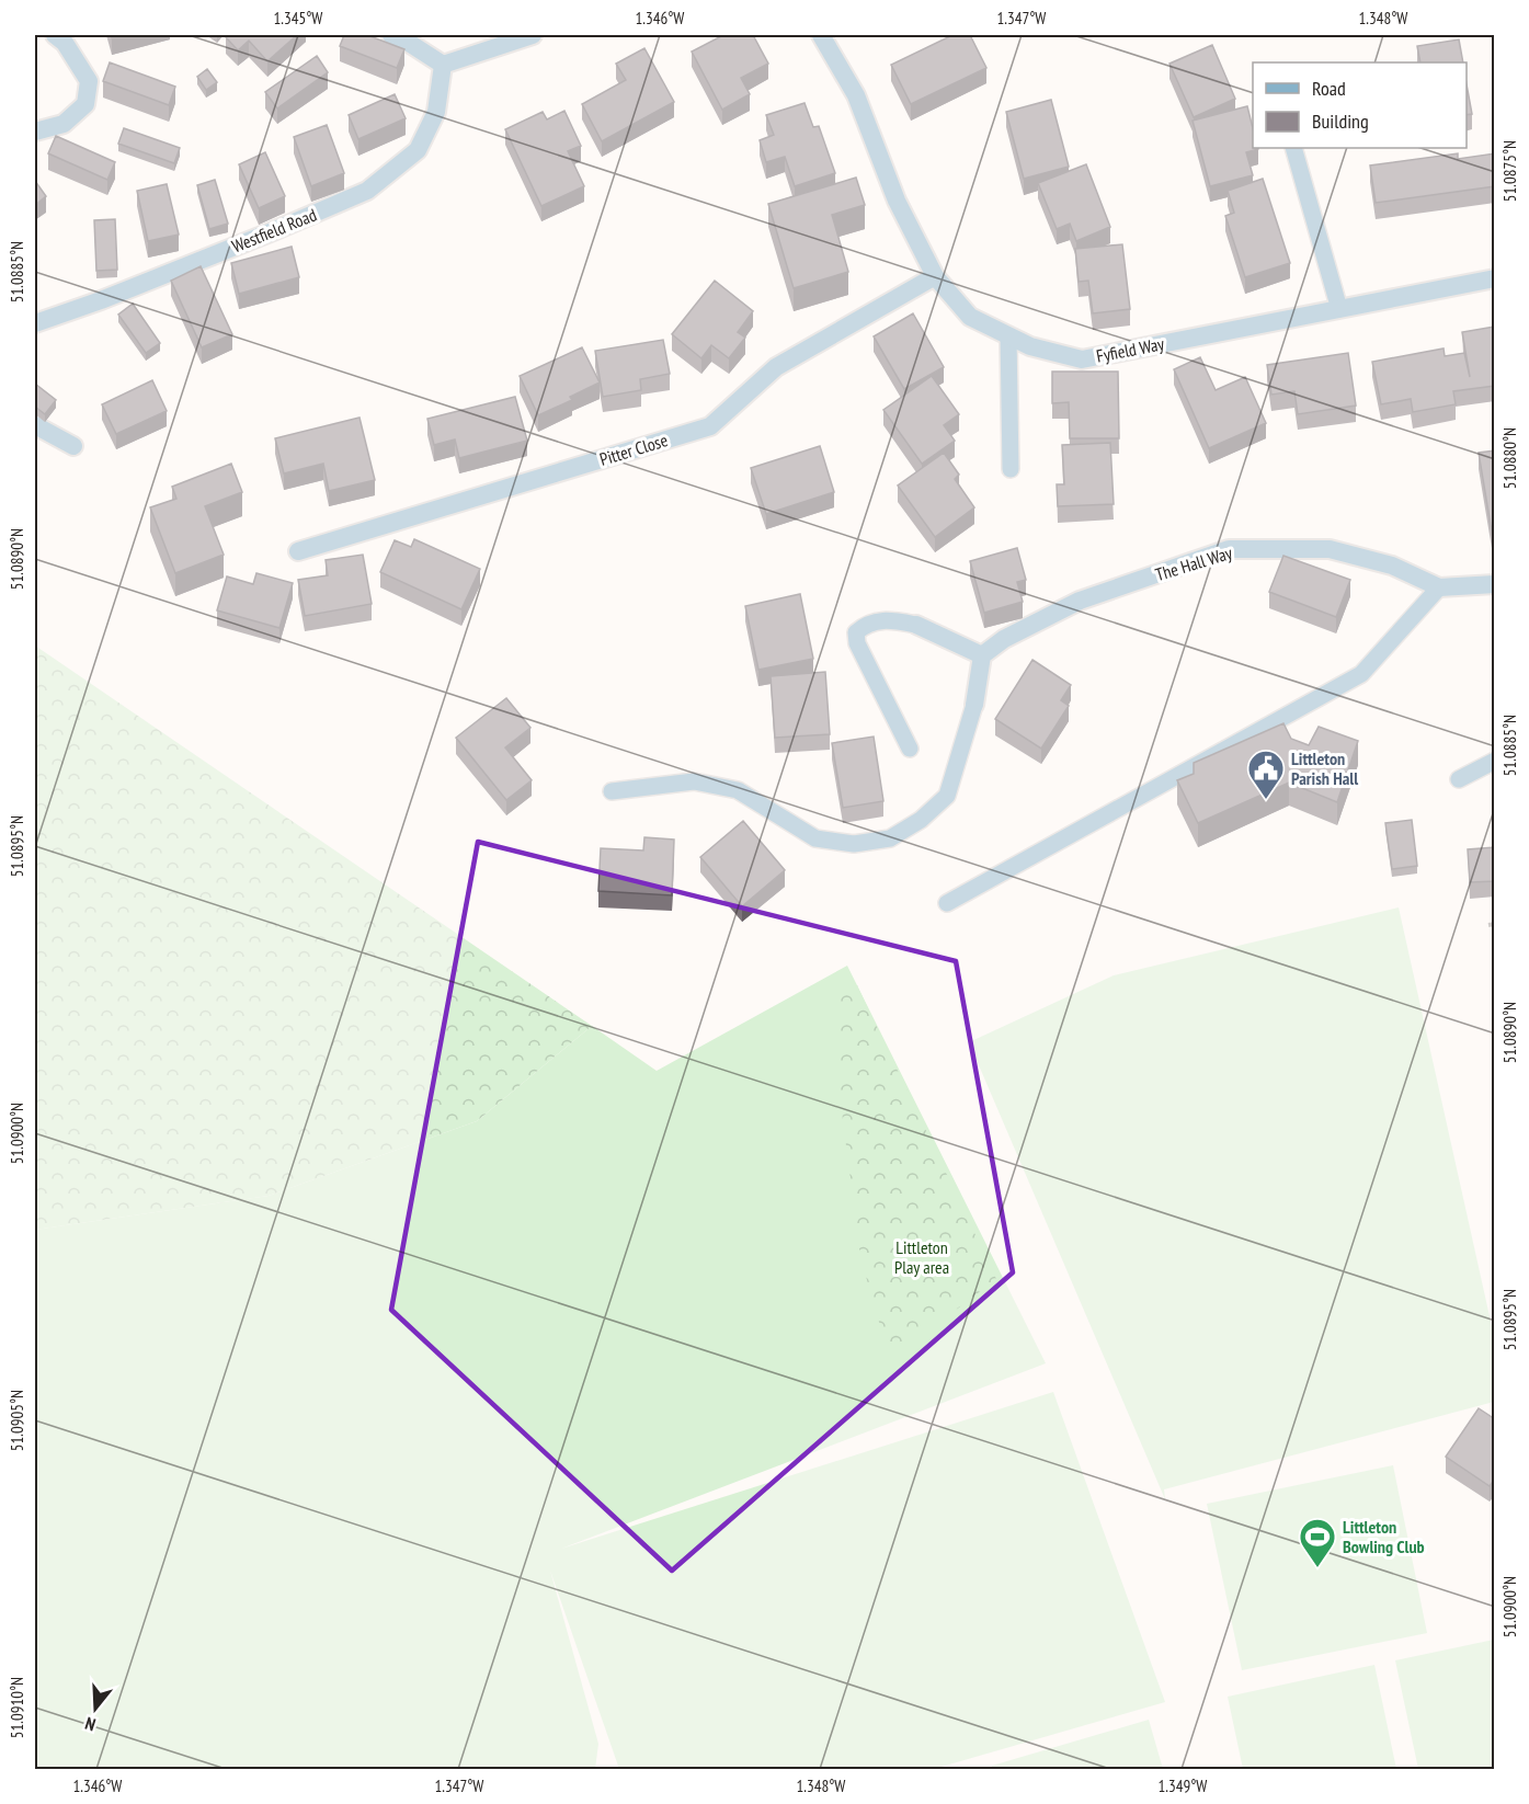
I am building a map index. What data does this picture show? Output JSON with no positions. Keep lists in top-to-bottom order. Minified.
{"streets":{"street":["Westfield Road","Fyfield Way","Pitter Close","The Hall Way"]},"crossings":[["Fyfield Way","Pitter Close"]],"parks":["Littleton Play area"],"places":{"public building":["Littleton Parish Hall"],"sports":["Littleton Bowling Club"]},"legend":["Road","Building"],"north":"bottom","coordinates":["1.345°W","1.346°W","1.347°W","1.348°W","51.0875°N","51.0885°N","51.0880°N","51.0890°N","51.0895°N","51.0900°N","51.0905°N","51.0910°N","1.349°W"]}
